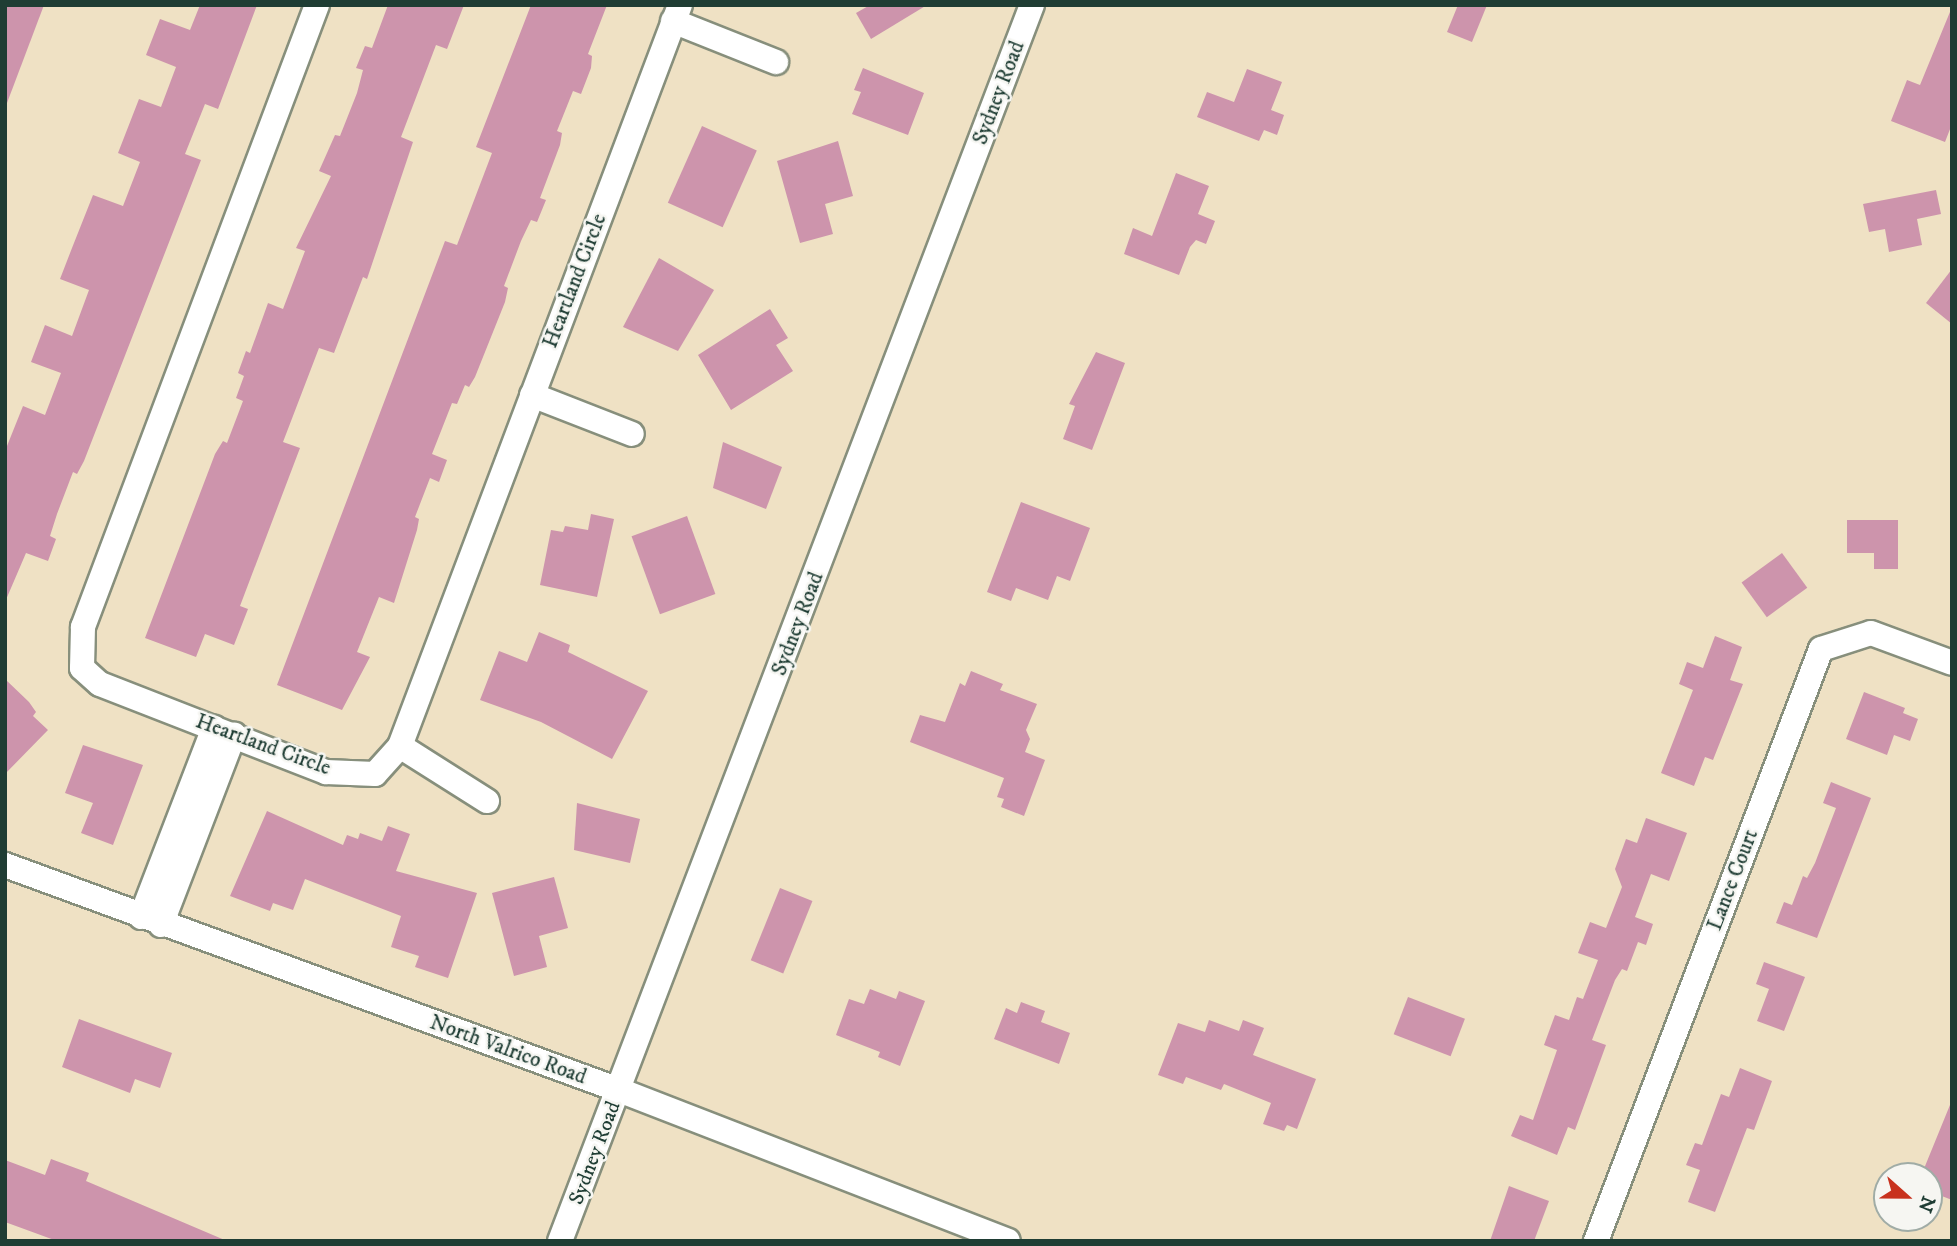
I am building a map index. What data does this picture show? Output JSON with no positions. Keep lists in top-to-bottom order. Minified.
{"streets":{"street":["Sydney Road","Heartland Circle","Lance Court","North Valrico Road"]},"crossings":[["Sydney Road","North Valrico Road"]],"north":"right"}
